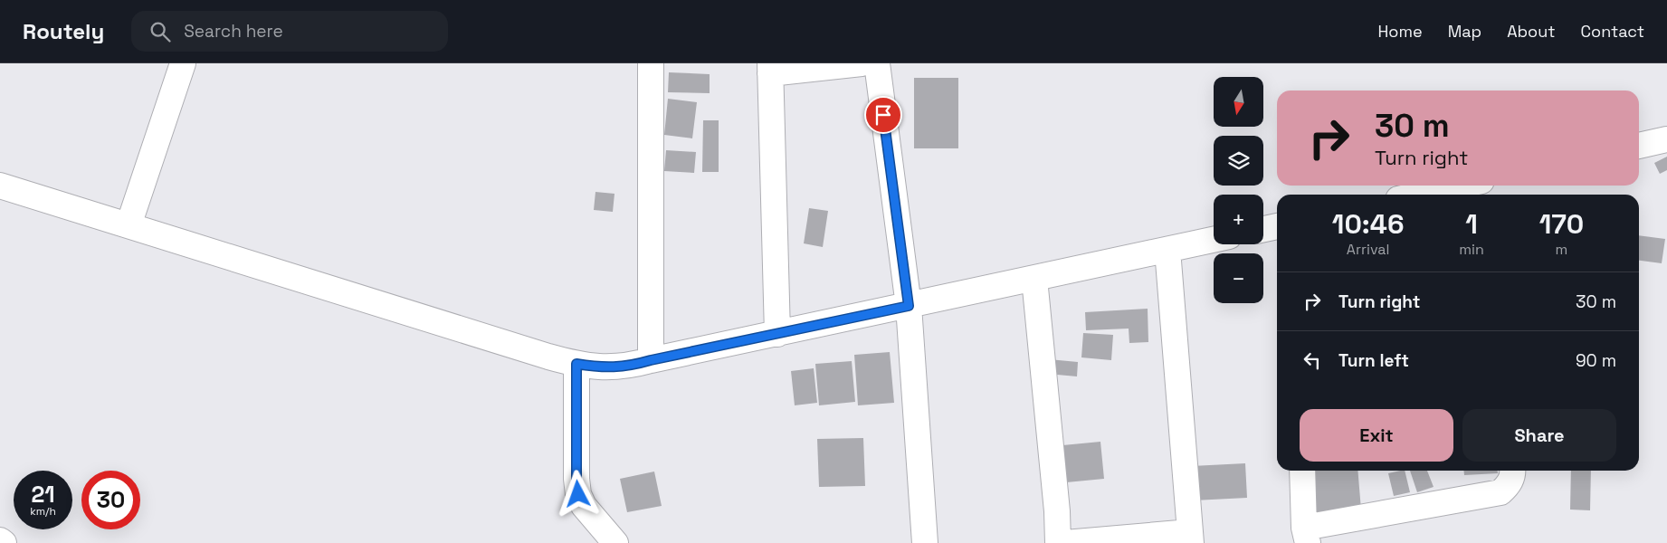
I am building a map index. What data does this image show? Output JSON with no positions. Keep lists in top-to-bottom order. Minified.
{"north":"bottom","page":{"header":"Routely","search":"Search here","nav":["Home","Map","About","Contact"],"map_buttons":["+","−"],"turn":["30 m","Turn right"],"eta":["10:46","Arrival","1","min","170","m"],"list":[{"name":"Turn right","value":"30 m"},{"name":"Turn left","value":"90 m"}],"buttons":["Exit","Share"],"speed":"21 km/h","limit":"30"}}
